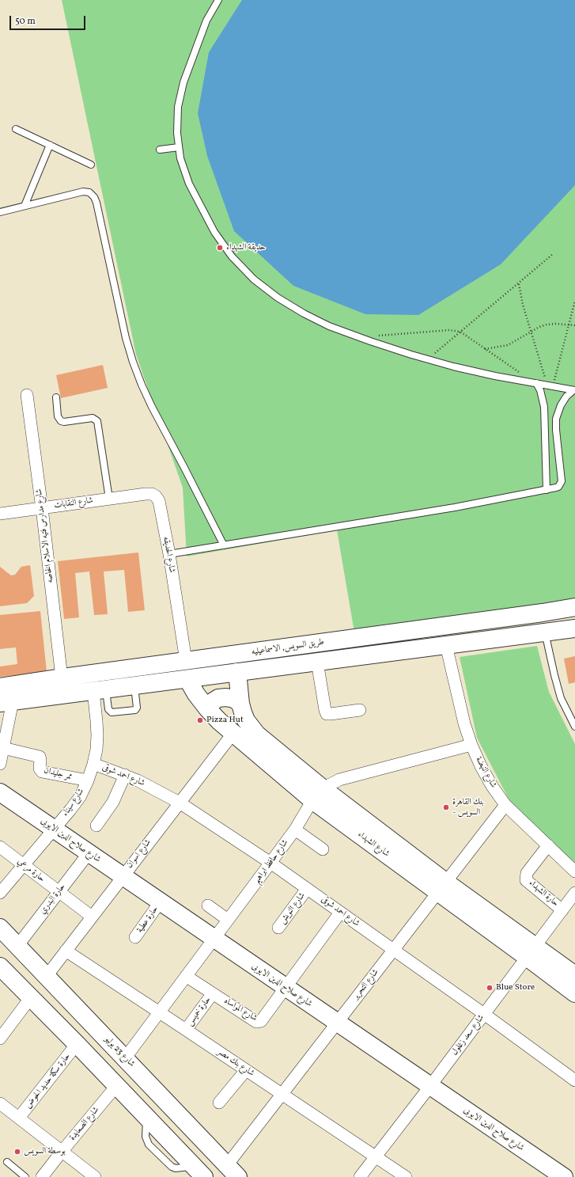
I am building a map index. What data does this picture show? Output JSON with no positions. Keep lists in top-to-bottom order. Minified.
{"streets":{"main road":["طريق السويس, الاسماعيليه","شارع صلاح الدين الايوبى","شارع الشهداء","شارع 23 يوليو"],"street":["شارع النقابات","شارع مدارس فتيه الاسلام الخاصه","شارع الحديقه","شارع النهضة","ممر جليدان","شارع احمد شوقى","شارع سيناء","شارع اسوان","شارع حافظ ابراهيم","حارة مرعي","حارة الشهداء","حارة البدري","شارع النويش","حارة عطية","شارع التحرير","شارع المواساه","حارة خميس","شارع سعد زغلول","شارع بنك مصر","حارة سكة حديد الحوض","شارع الصعايدة"]},"crossings":[["شارع النقابات","شارع مدارس فتيه الاسلام الخاصه"],["شارع النقابات","شارع الحديقه"],["شارع مدارس فتيه الاسلام الخاصه","طريق السويس, الاسماعيليه"],["شارع الحديقه","طريق السويس, الاسماعيليه"],["طريق السويس, الاسماعيليه","شارع النهضة"],["طريق السويس, الاسماعيليه","شارع سيناء"],["طريق السويس, الاسماعيليه","شارع الشهداء"],["شارع النهضة","حارة الشهداء"],["شارع النهضة","شارع التحرير"],["ممر جليدان","شارع سيناء"],["شارع احمد شوقى","شارع سيناء"],["شارع احمد شوقى","شارع اسوان"],["شارع احمد شوقى","شارع حافظ ابراهيم"],["شارع احمد شوقى","شارع النويش"],["شارع احمد شوقى","شارع التحرير"],["شارع احمد شوقى","شارع المواساه"],["شارع احمد شوقى","شارع سعد زغلول"],["شارع سيناء","شارع صلاح الدين الايوبى"],["شارع سيناء","حارة مرعي"],["شارع صلاح الدين الايوبى","شارع اسوان"],["شارع صلاح الدين الايوبى","شارع حافظ ابراهيم"],["شارع صلاح الدين الايوبى","حارة البدري"],["شارع صلاح الدين الايوبى","حارة عطية"],["شارع صلاح الدين الايوبى","شارع التحرير"],["شارع صلاح الدين الايوبى","شارع المواساه"],["شارع صلاح الدين الايوبى","شارع سعد زغلول"],["شارع الشهداء","شارع اسوان"],["شارع الشهداء","شارع حافظ ابراهيم"],["شارع الشهداء","شارع التحرير"],["شارع الشهداء","شارع سعد زغلول"],["شارع اسوان","حارة مرعي"],["شارع اسوان","شارع 23 يوليو"],["شارع اسوان","شارع بنك مصر"],["شارع حافظ ابراهيم","شارع المواساه"],["شارع حافظ ابراهيم","شارع 23 يوليو"],["شارع حافظ ابراهيم","شارع بنك مصر"],["حارة مرعي","حارة البدري"],["حارة الشهداء","شارع سعد زغلول"],["حارة البدري","شارع 23 يوليو"],["شارع التحرير","شارع 23 يوليو"],["شارع التحرير","شارع بنك مصر"],["شارع المواساه","حارة خميس"],["حارة خميس","شارع بنك مصر"],["شارع سعد زغلول","شارع بنك مصر"]],"places":["حديقة الشهداء","Pizza Hut","بنك القاهرة - السويس","Blue Store","بوسطة السويس"],"scale_bar":"50 m"}
